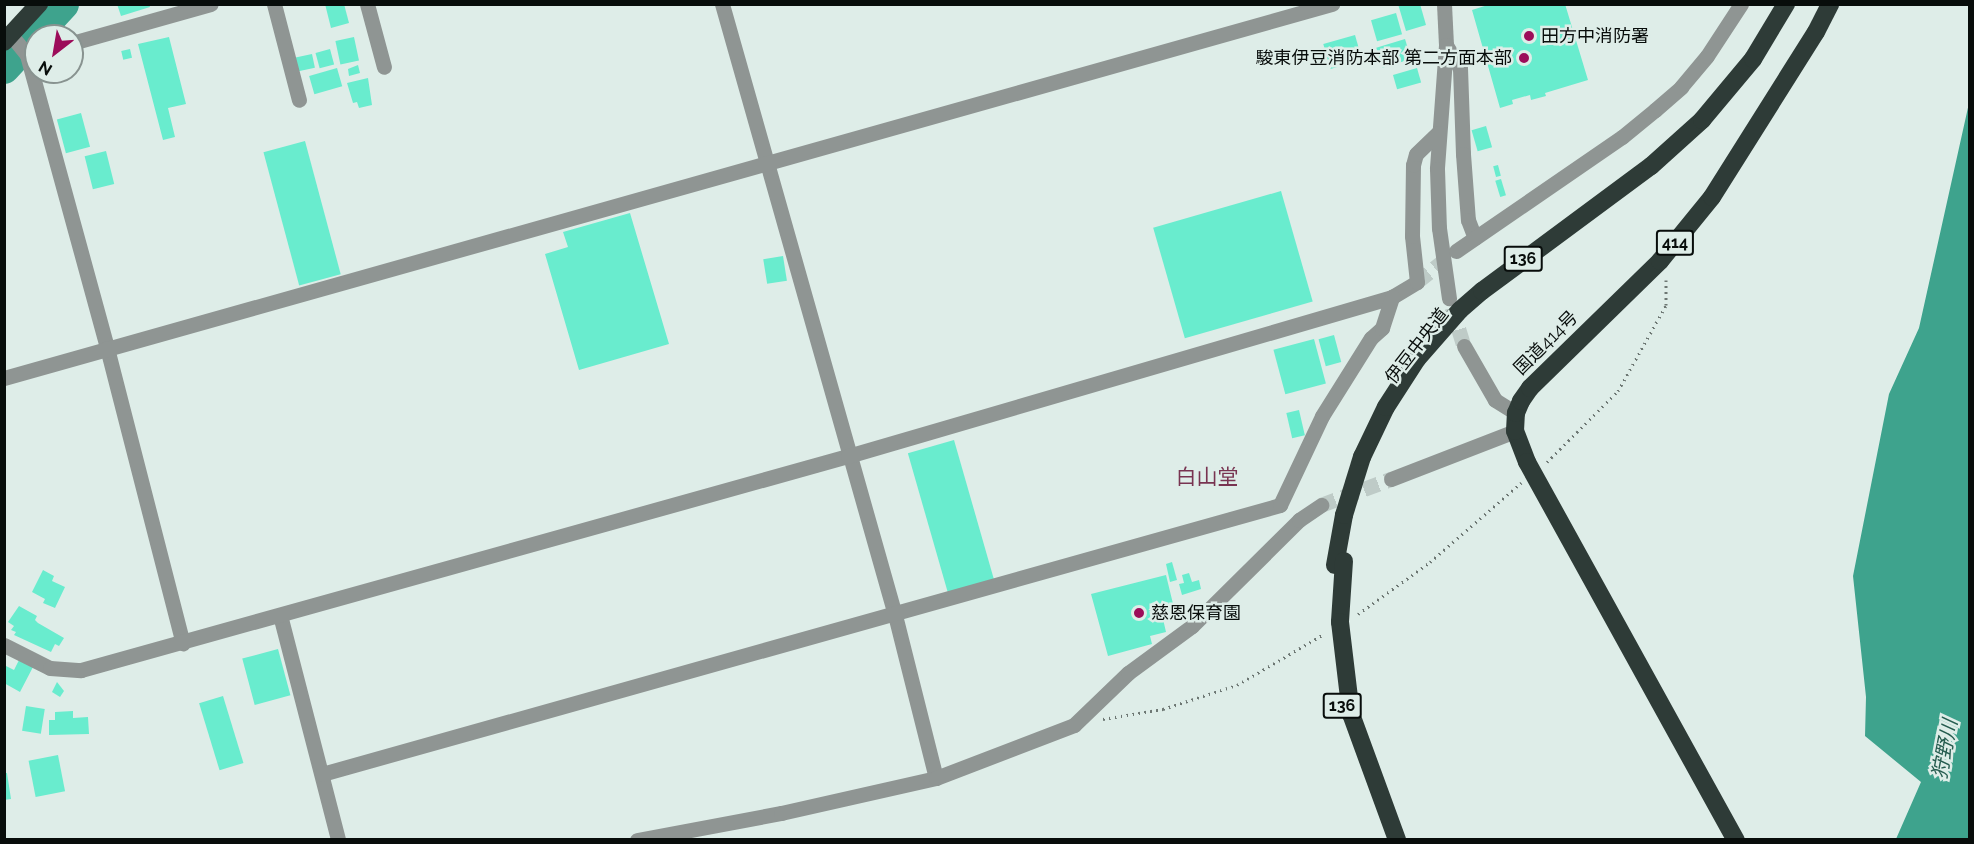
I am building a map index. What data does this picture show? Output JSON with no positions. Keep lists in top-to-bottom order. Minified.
{"streets":{"highway":["414","136","国道414号","伊豆中央道"]},"districts":["白山堂"],"water":["狩野川"],"places":["田方中消防署","駿東伊豆消防本部 第二方面本部","慈恩保育園"],"north":"bottom left"}
